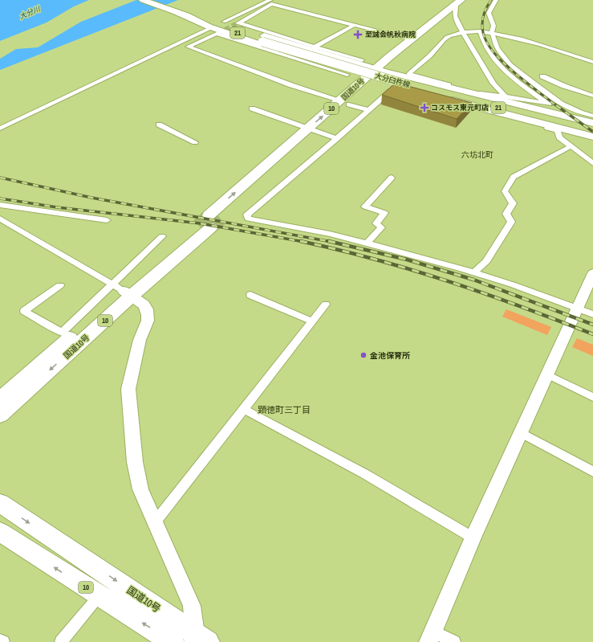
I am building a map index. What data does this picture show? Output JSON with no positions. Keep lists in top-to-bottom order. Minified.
{"streets":{"highway":["国道10号","10"],"main road":["21","大分臼杵線"]},"districts":["六坊北町","顕徳町三丁目"],"water":["大分川"],"places":{"health":["至誠会帆秋病院","コスモス東元町店"],"other":["金池保育所"]}}
